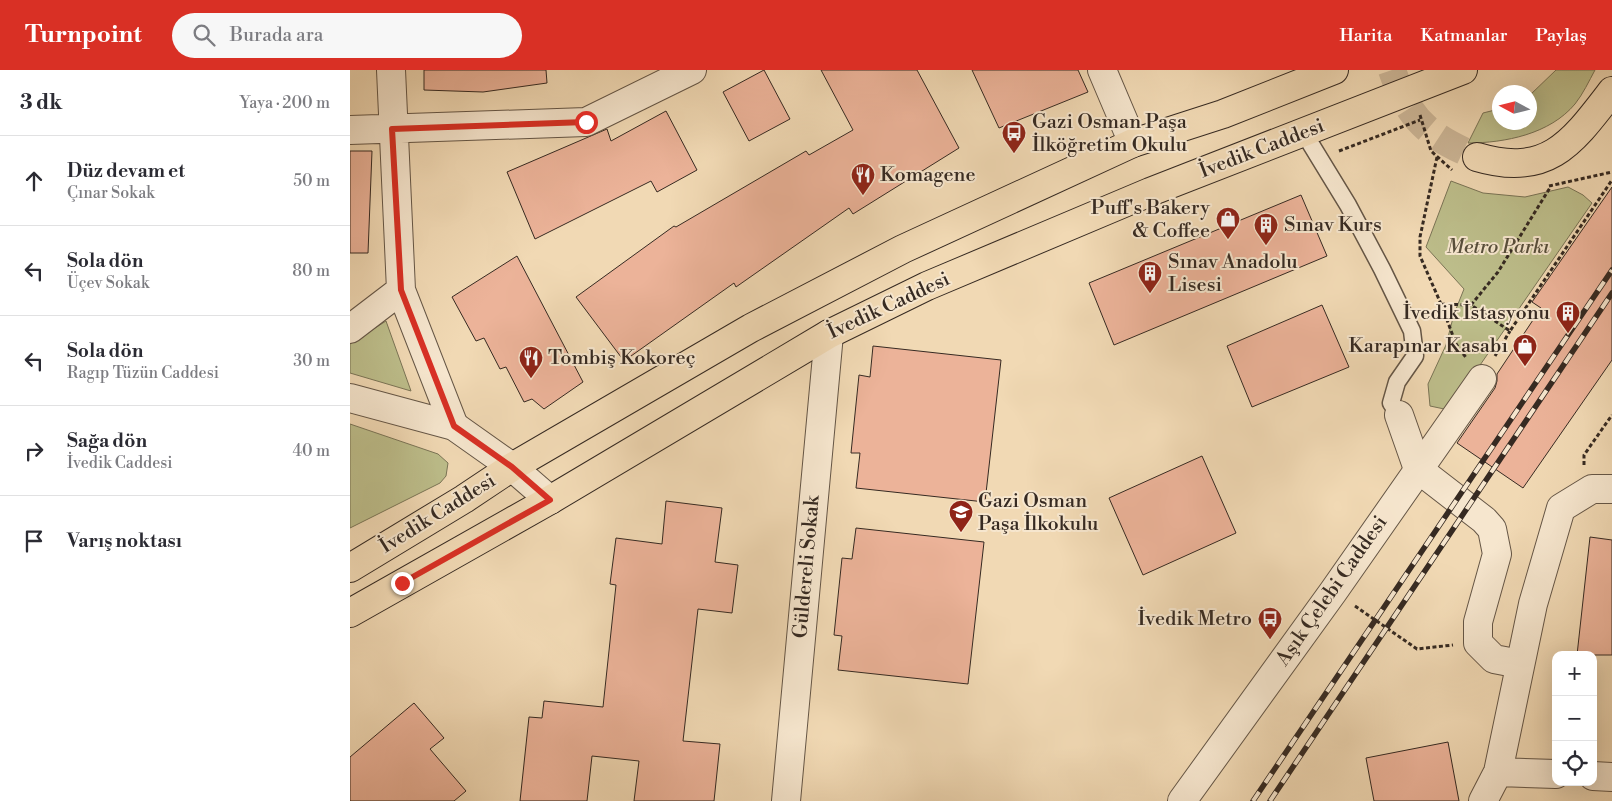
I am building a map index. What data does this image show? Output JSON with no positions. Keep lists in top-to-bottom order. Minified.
{"streets":{"main road":["İvedik Caddesi"],"street":["Güldereli Sokak","Aşık Çelebi Caddesi"]},"crossings":[["İvedik Caddesi","Güldereli Sokak"]],"parks":["Metro Parkı"],"places":{"bus stop":["Gazi Osman Paşa İlköğretim Okulu","İvedik Metro"],"restaurant":["Komagene","Tombiş Kokoreç"],"shop":["Puff's Bakery & Coffee","Karapınar Kasabı"],"building":["Sınav Kurs","Sınav Anadolu Lisesi","İvedik İstasyonu"],"school or university":["Gazi Osman Paşa İlkokulu"]},"north":"left","page":{"header":"Turnpoint","search":"Burada ara","nav":["Harita","Katmanlar","Paylaş"],"heading":["3 dk","Yaya · 200 m"],"list":[["Düz devam et","Çınar Sokak","50 m"],["Sola dön","Üçev Sokak","80 m"],["Sola dön","Ragıp Tüzün Caddesi","30 m"],["Sağa dön","İvedik Caddesi","40 m"],"Varış noktası"],"map_buttons":["+","−"]}}
